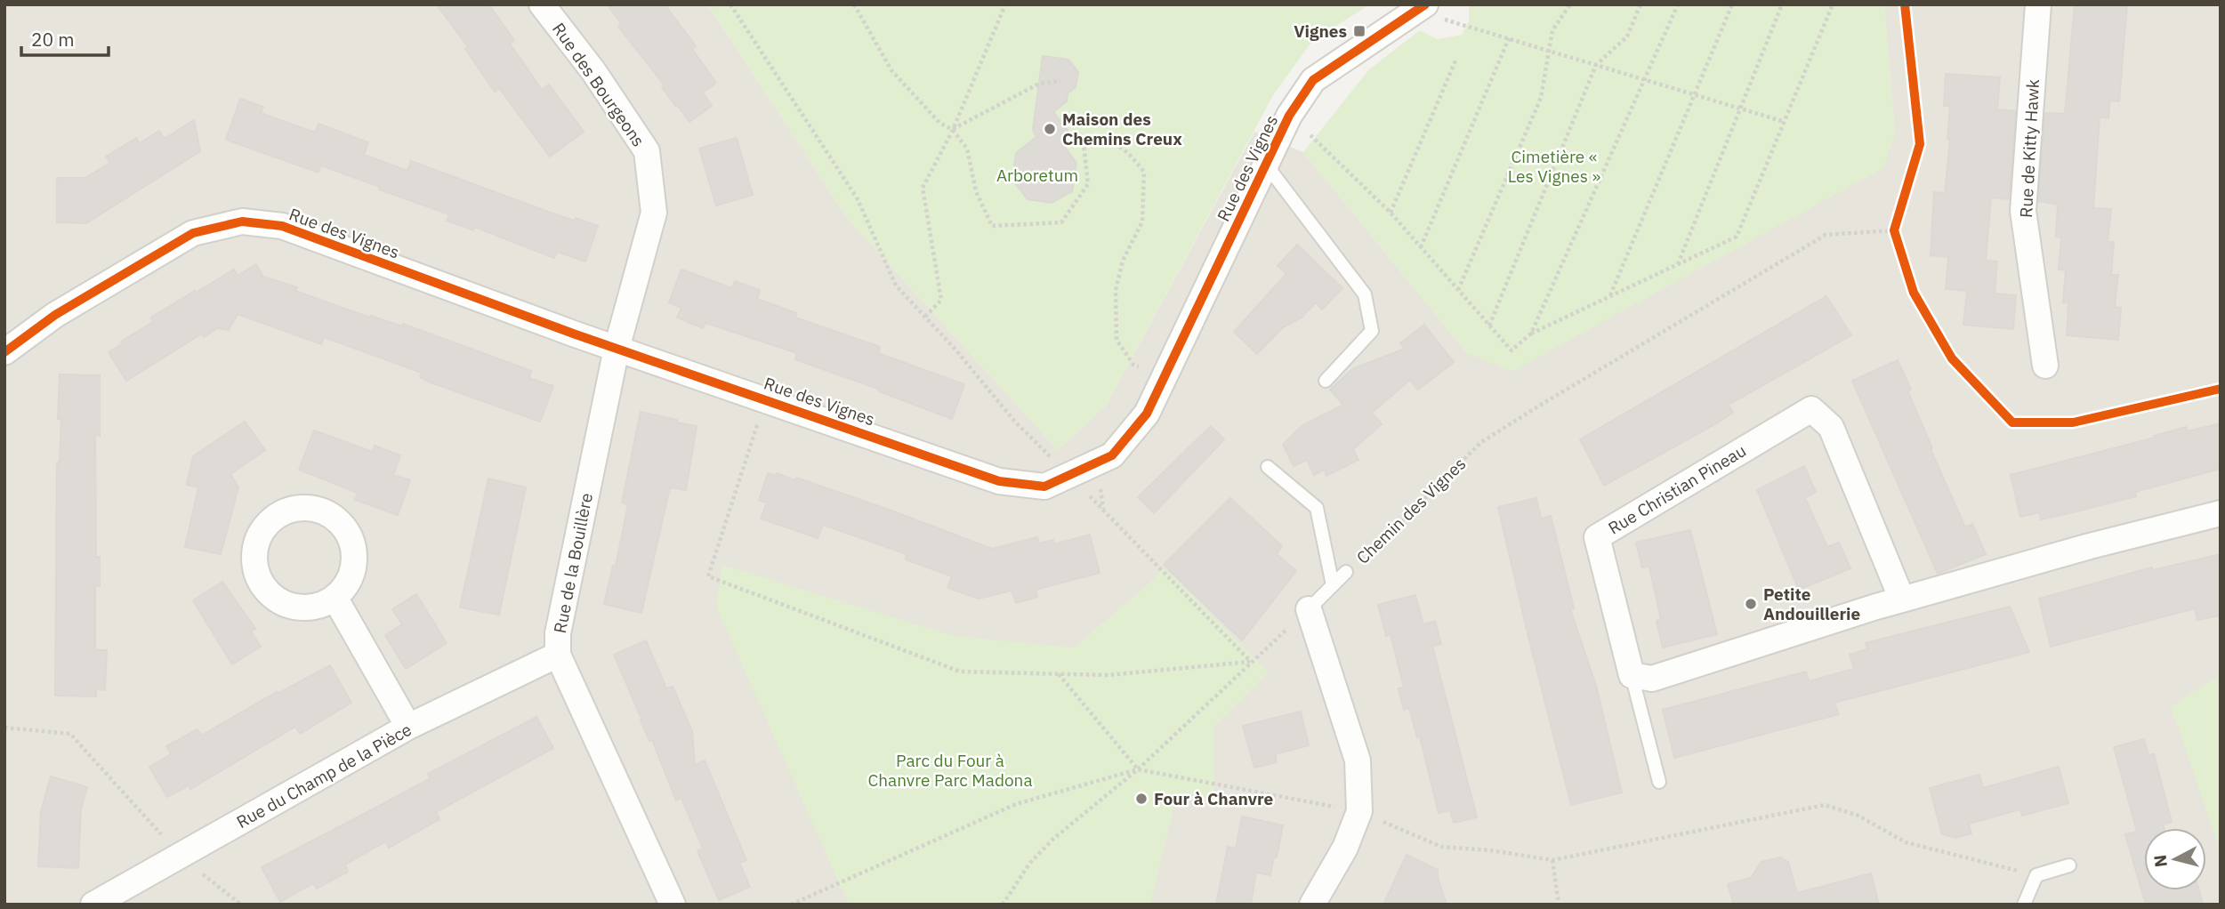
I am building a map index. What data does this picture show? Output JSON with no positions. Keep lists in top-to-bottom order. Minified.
{"streets":{"street":["Rue des Bourgeons","Rue de Kitty Hawk","Rue des Vignes","Rue Christian Pineau","Rue de la Bouillère","Rue du Champ de la Pièce"],"lane":["Chemin des Vignes"]},"crossings":[["Rue des Bourgeons","Rue des Vignes"],["Rue des Bourgeons","Rue de la Bouillère"],["Rue des Vignes","Rue de la Bouillère"],["Rue de la Bouillère","Rue du Champ de la Pièce"]],"parks":["Cimetière « Les Vignes »","Arboretum","Parc du Four à Chanvre Parc Madona"],"places":{"transit":["Vignes"],"other":["Maison des Chemins Creux","Petite Andouillerie","Four à Chanvre"]},"scale_bar":"20 m","north":"left"}
